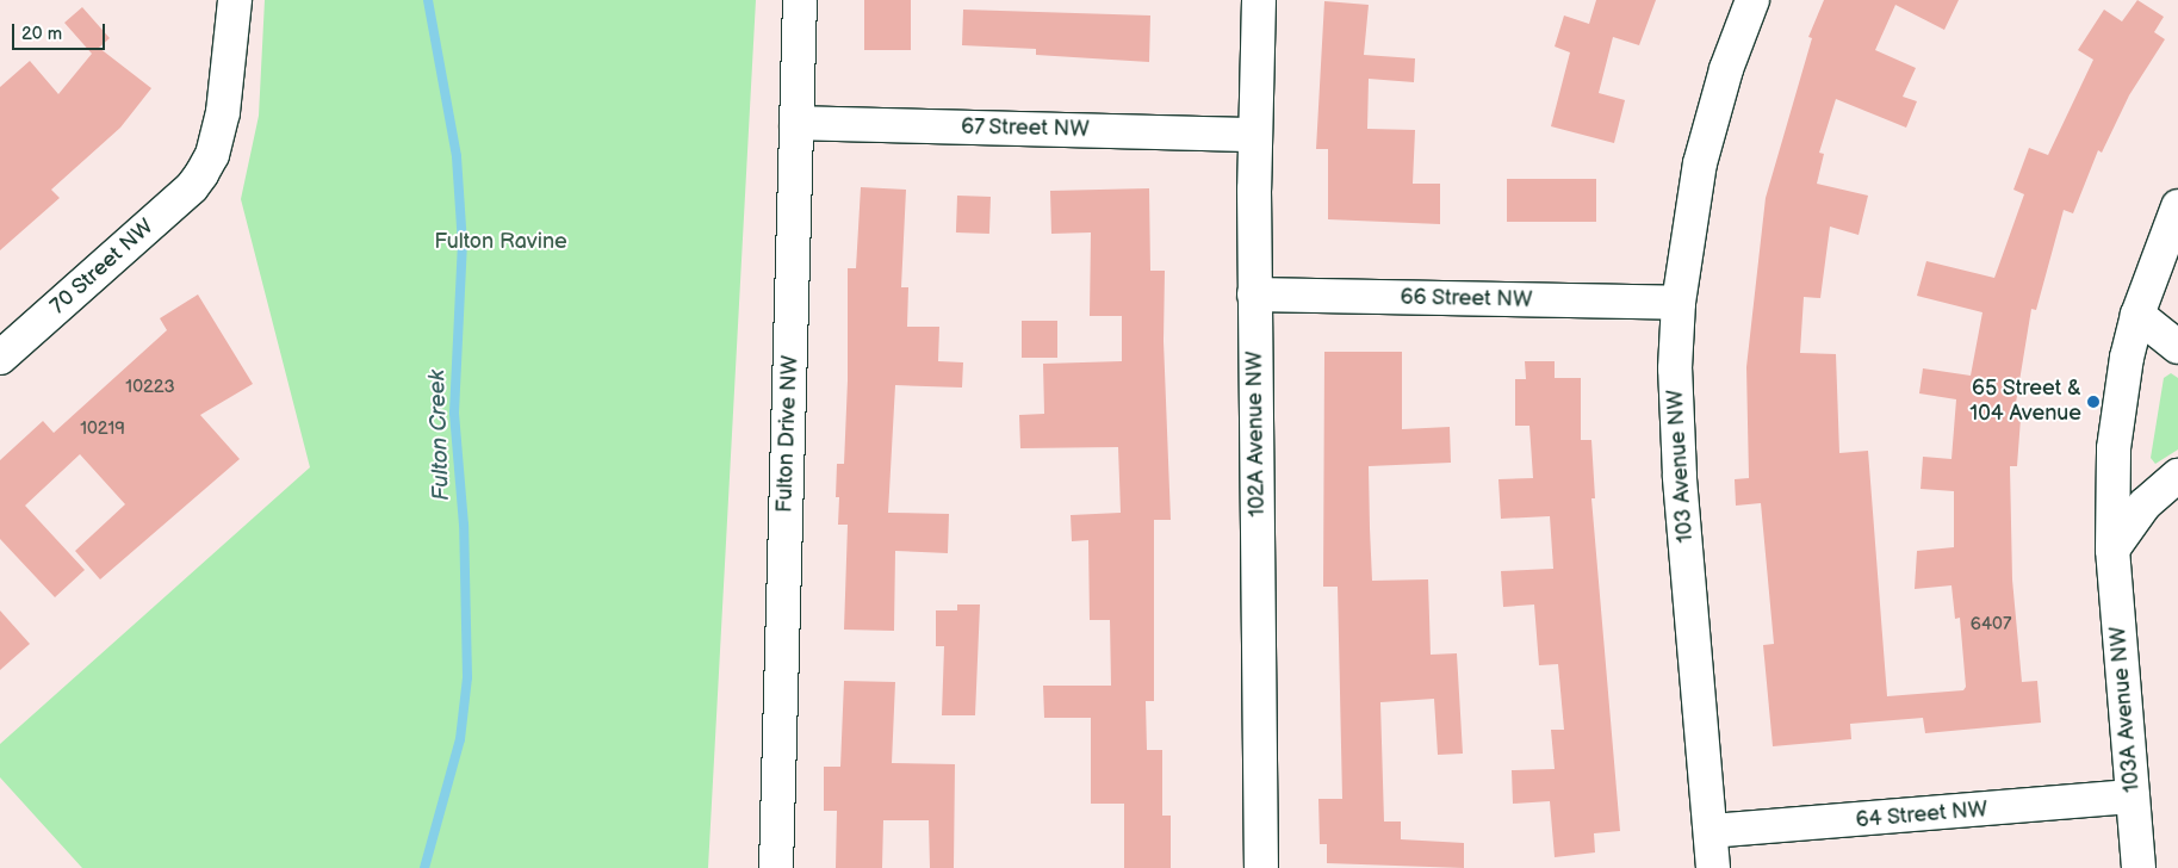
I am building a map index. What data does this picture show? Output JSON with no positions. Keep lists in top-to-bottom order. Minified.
{"streets":{"street":["67 Street NW","70 Street NW","66 Street NW","Fulton Drive NW","102A Avenue NW","103 Avenue NW","103A Avenue NW","64 Street NW"]},"crossings":[["67 Street NW","Fulton Drive NW"],["67 Street NW","102A Avenue NW"],["66 Street NW","102A Avenue NW"],["66 Street NW","103 Avenue NW"],["103 Avenue NW","64 Street NW"],["103A Avenue NW","64 Street NW"]],"water":["Fulton Creek"],"parks":["Fulton Ravine"],"places":["65 Street & 104 Avenue"],"house_numbers":["10223","10219","6407"],"scale_bar":"20 m"}
